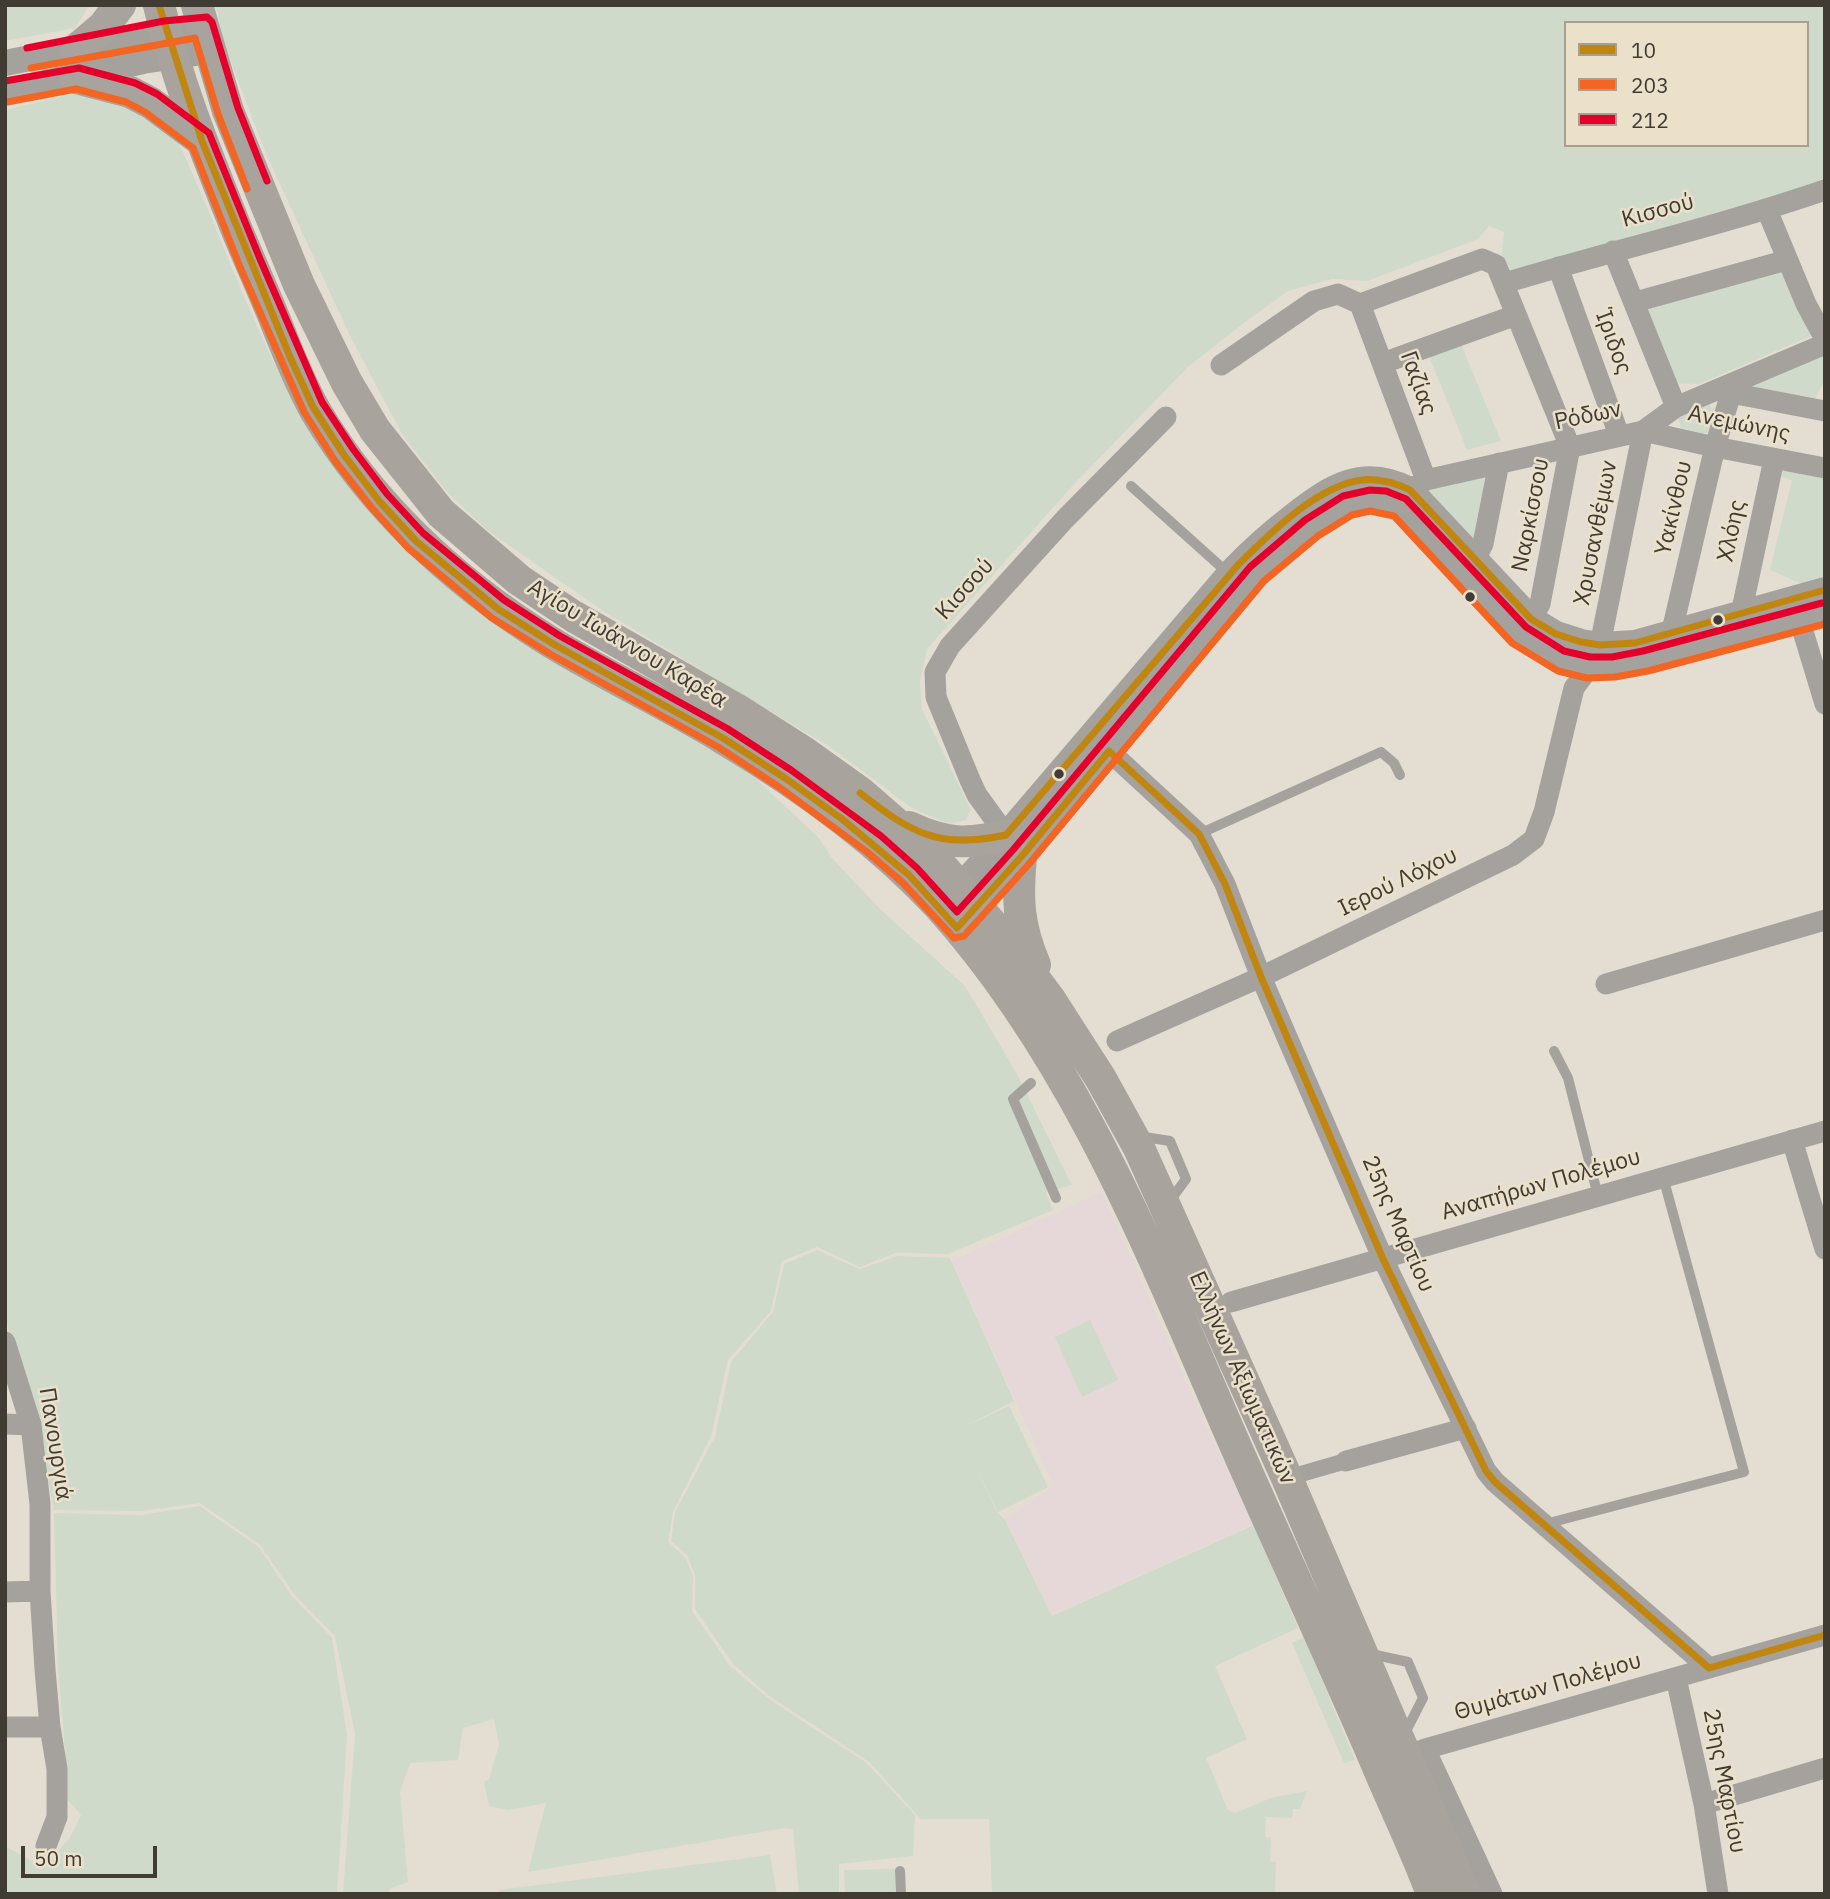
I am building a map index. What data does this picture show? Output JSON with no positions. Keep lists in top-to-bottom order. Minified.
{"streets":{"main road":["Αγίου Ιωάννου Καρέα","Ελλήνων Αξιωματικών"],"street":["Κισσού","Ίριδος","Γαζίας","Ρόδων","Ανεμώνης","Υακίνθου","Ναρκίσσου","Χλόης","Χρυσανθέμων","Ιερού Λόχου","Αναπήρων Πολέμου","25ης Μαρτίου","Πανουργιά","Θυµάτων Πολέµου"]},"crossings":[["Κισσού","Ίριδος"],["Κισσού","Γαζίας"],["Κισσού","Ναρκίσσου"],["Ίριδος","Ρόδων"],["Γαζίας","Ρόδων"],["Ρόδων","Ανεμώνης"],["Ρόδων","Υακίνθου"],["Ρόδων","Ναρκίσσου"],["Ρόδων","Χρυσανθέμων"],["Ανεμώνης","Υακίνθου"],["Ανεμώνης","Χλόης"],["Ανεμώνης","Χρυσανθέμων"],["Χρυσανθέμων","Ιερού Λόχου"],["Αγίου Ιωάννου Καρέα","Ελλήνων Αξιωματικών"],["Ιερού Λόχου","25ης Μαρτίου"],["Αναπήρων Πολέμου","25ης Μαρτίου"],["25ης Μαρτίου","Θυµάτων Πολέµου"],["Ελλήνων Αξιωματικών","Θυµάτων Πολέµου"]],"lines":["transit line 10","transit line 212","transit line 203"],"legend":["10","203","212"],"scale_bar":"50 m"}
